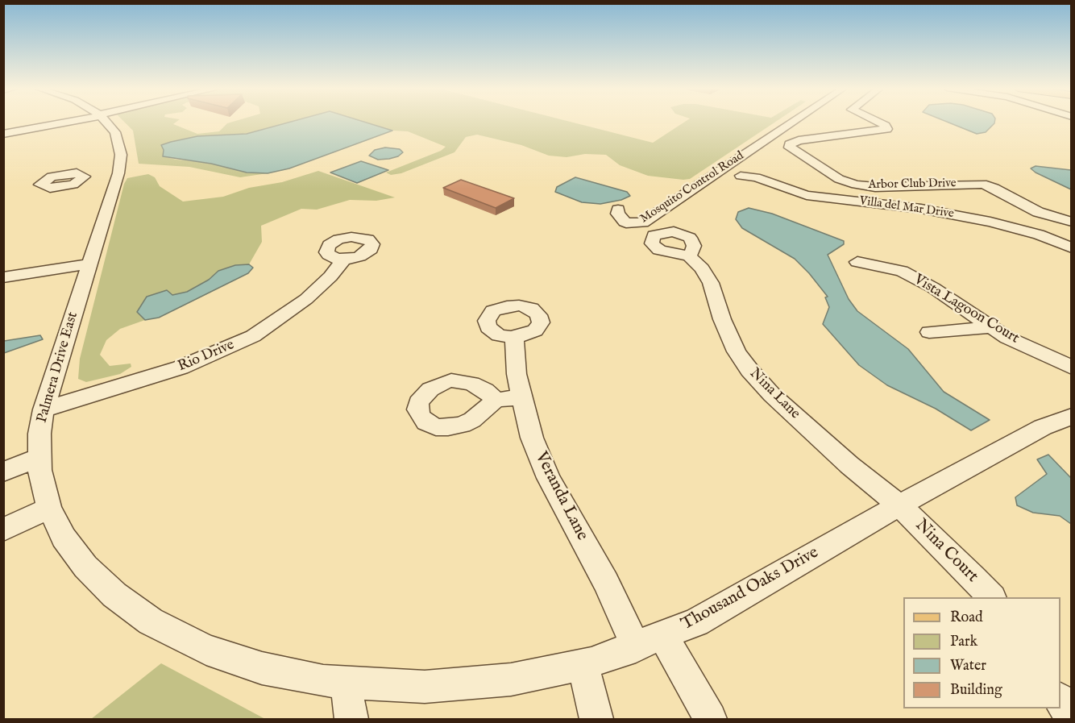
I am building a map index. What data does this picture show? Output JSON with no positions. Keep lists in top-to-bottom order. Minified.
{"streets":{"street":["Arbor Club Drive","Mosquito Control Road","Villa del Mar Drive","Vista Lagoon Court","Rio Drive","Palmera Drive East","Nina Lane","Veranda Lane","Nina Court","Thousand Oaks Drive"]},"crossings":[["Rio Drive","Palmera Drive East"],["Palmera Drive East","Thousand Oaks Drive"],["Nina Lane","Nina Court"],["Nina Lane","Thousand Oaks Drive"],["Veranda Lane","Thousand Oaks Drive"],["Nina Court","Thousand Oaks Drive"]],"legend":["Road","Park","Water","Building"]}
